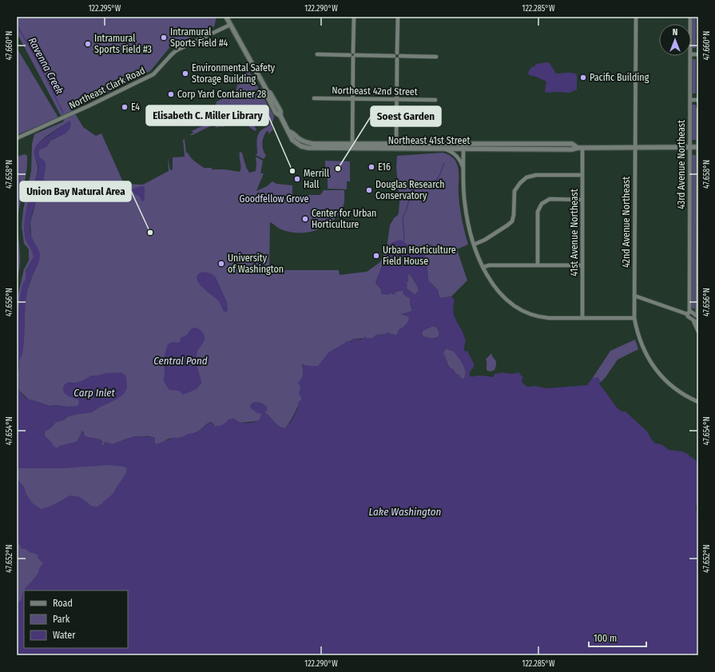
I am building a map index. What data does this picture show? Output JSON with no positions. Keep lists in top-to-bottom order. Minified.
{"streets":{"street":["Northeast Clark Road","Northeast 42nd Street","Northeast 41st Street","43rd Avenue Northeast","42nd Avenue Northeast","41st Avenue Northeast"]},"crossings":[["Northeast Clark Road","Northeast 41st Street"],["Northeast 41st Street","43rd Avenue Northeast"],["Northeast 41st Street","42nd Avenue Northeast"],["Northeast 41st Street","41st Avenue Northeast"]],"water":["Ravenna Creek","Central Pond","Carp Inlet","Lake Washington"],"parks":["Goodfellow Grove"],"places":["Intramural Sports Field #4","Intramural Sports Field #3","Environmental Safety Storage Building","Pacific Building","Corp Yard Container 28","E4","E16","Soest Garden","Elisabeth C. Miller Library","Merrill Hall","Douglas Research Conservatory","Center for Urban Horticulture","Union Bay Natural Area","Urban Horticulture Field House","University of Washington"],"legend":["Road","Park","Water"],"scale_bar":"100 m","north":"top","coordinates":["122.295°W","122.290°W","122.285°W","47.660°N","47.658°N","47.656°N","47.654°N","47.652°N"]}
